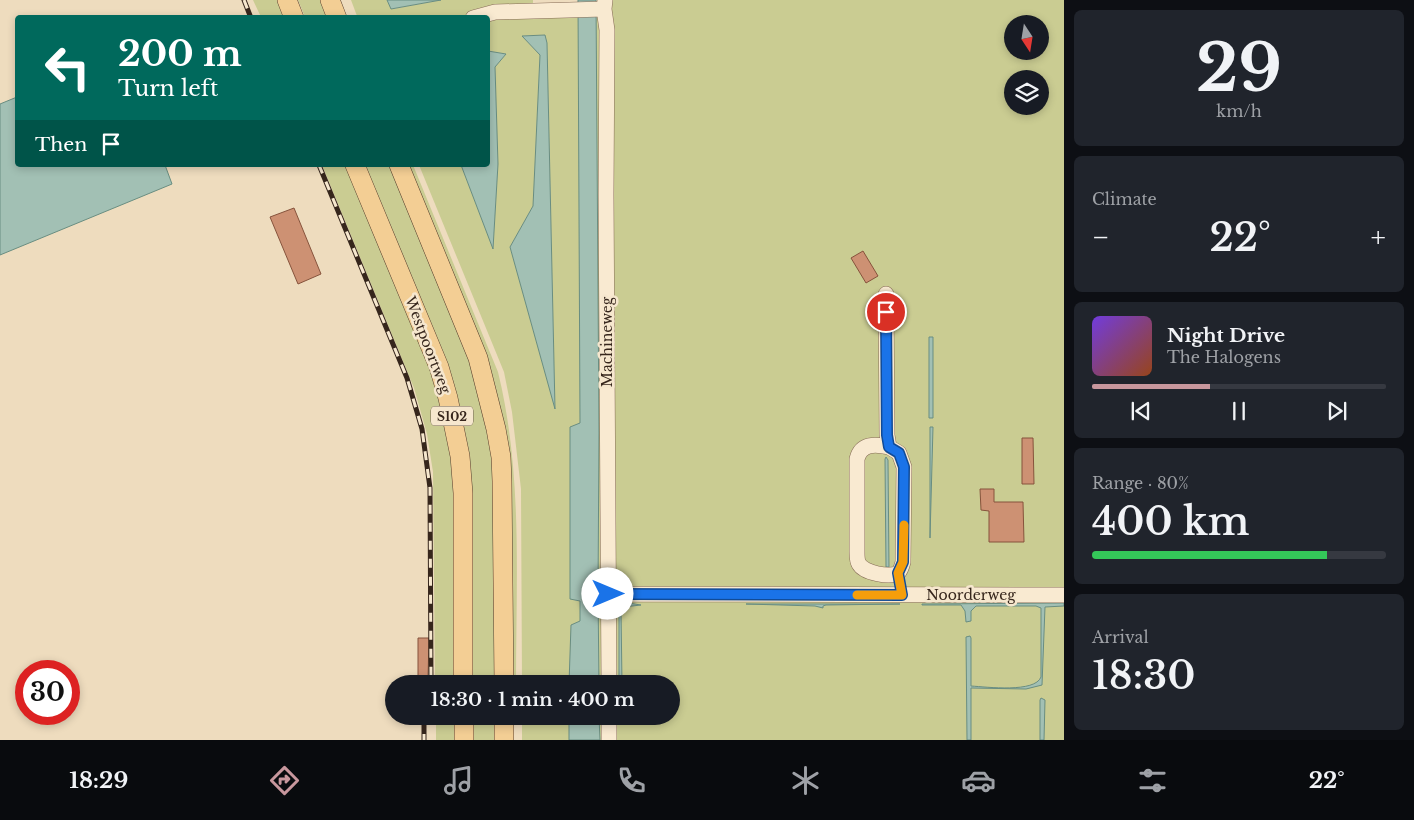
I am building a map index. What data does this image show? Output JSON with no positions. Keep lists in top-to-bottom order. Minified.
{"streets":{"main road":["Westpoortweg","S102"],"street":["Machineweg","Noorderweg"]},"crossings":[["Machineweg","Noorderweg"]],"north":"bottom","page":{"tile":[["29","km/h"],"Climate",["Range · 80%","400 km"],["Arrival","18:30"]],"turn":["200 m","Turn left"],"then":"Then","heat":["−","22°","+"],"song":["Night Drive","The Halogens"],"limit":"30","trip":"18:30 · 1 min · 400 m","tabs":["18:29","22°"]}}
